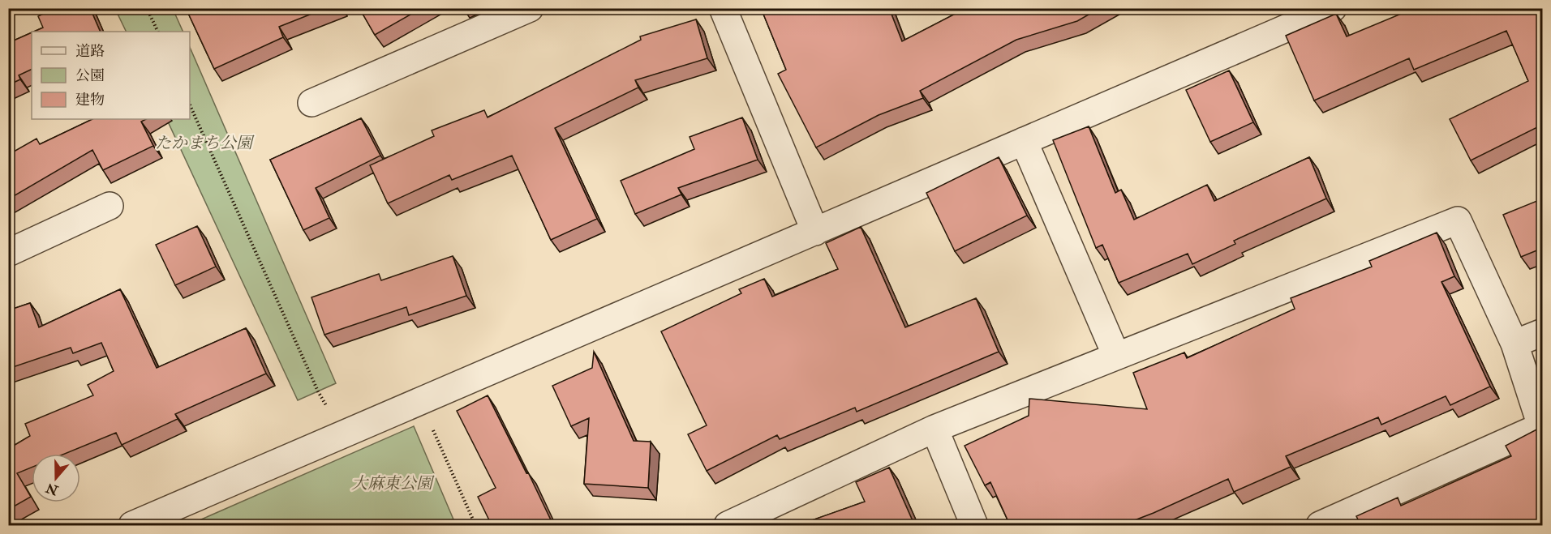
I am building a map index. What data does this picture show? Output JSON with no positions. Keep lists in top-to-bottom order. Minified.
{"parks":["たかまち公園","大麻東公園"],"legend":["道路","公園","建物"],"north":"bottom"}
